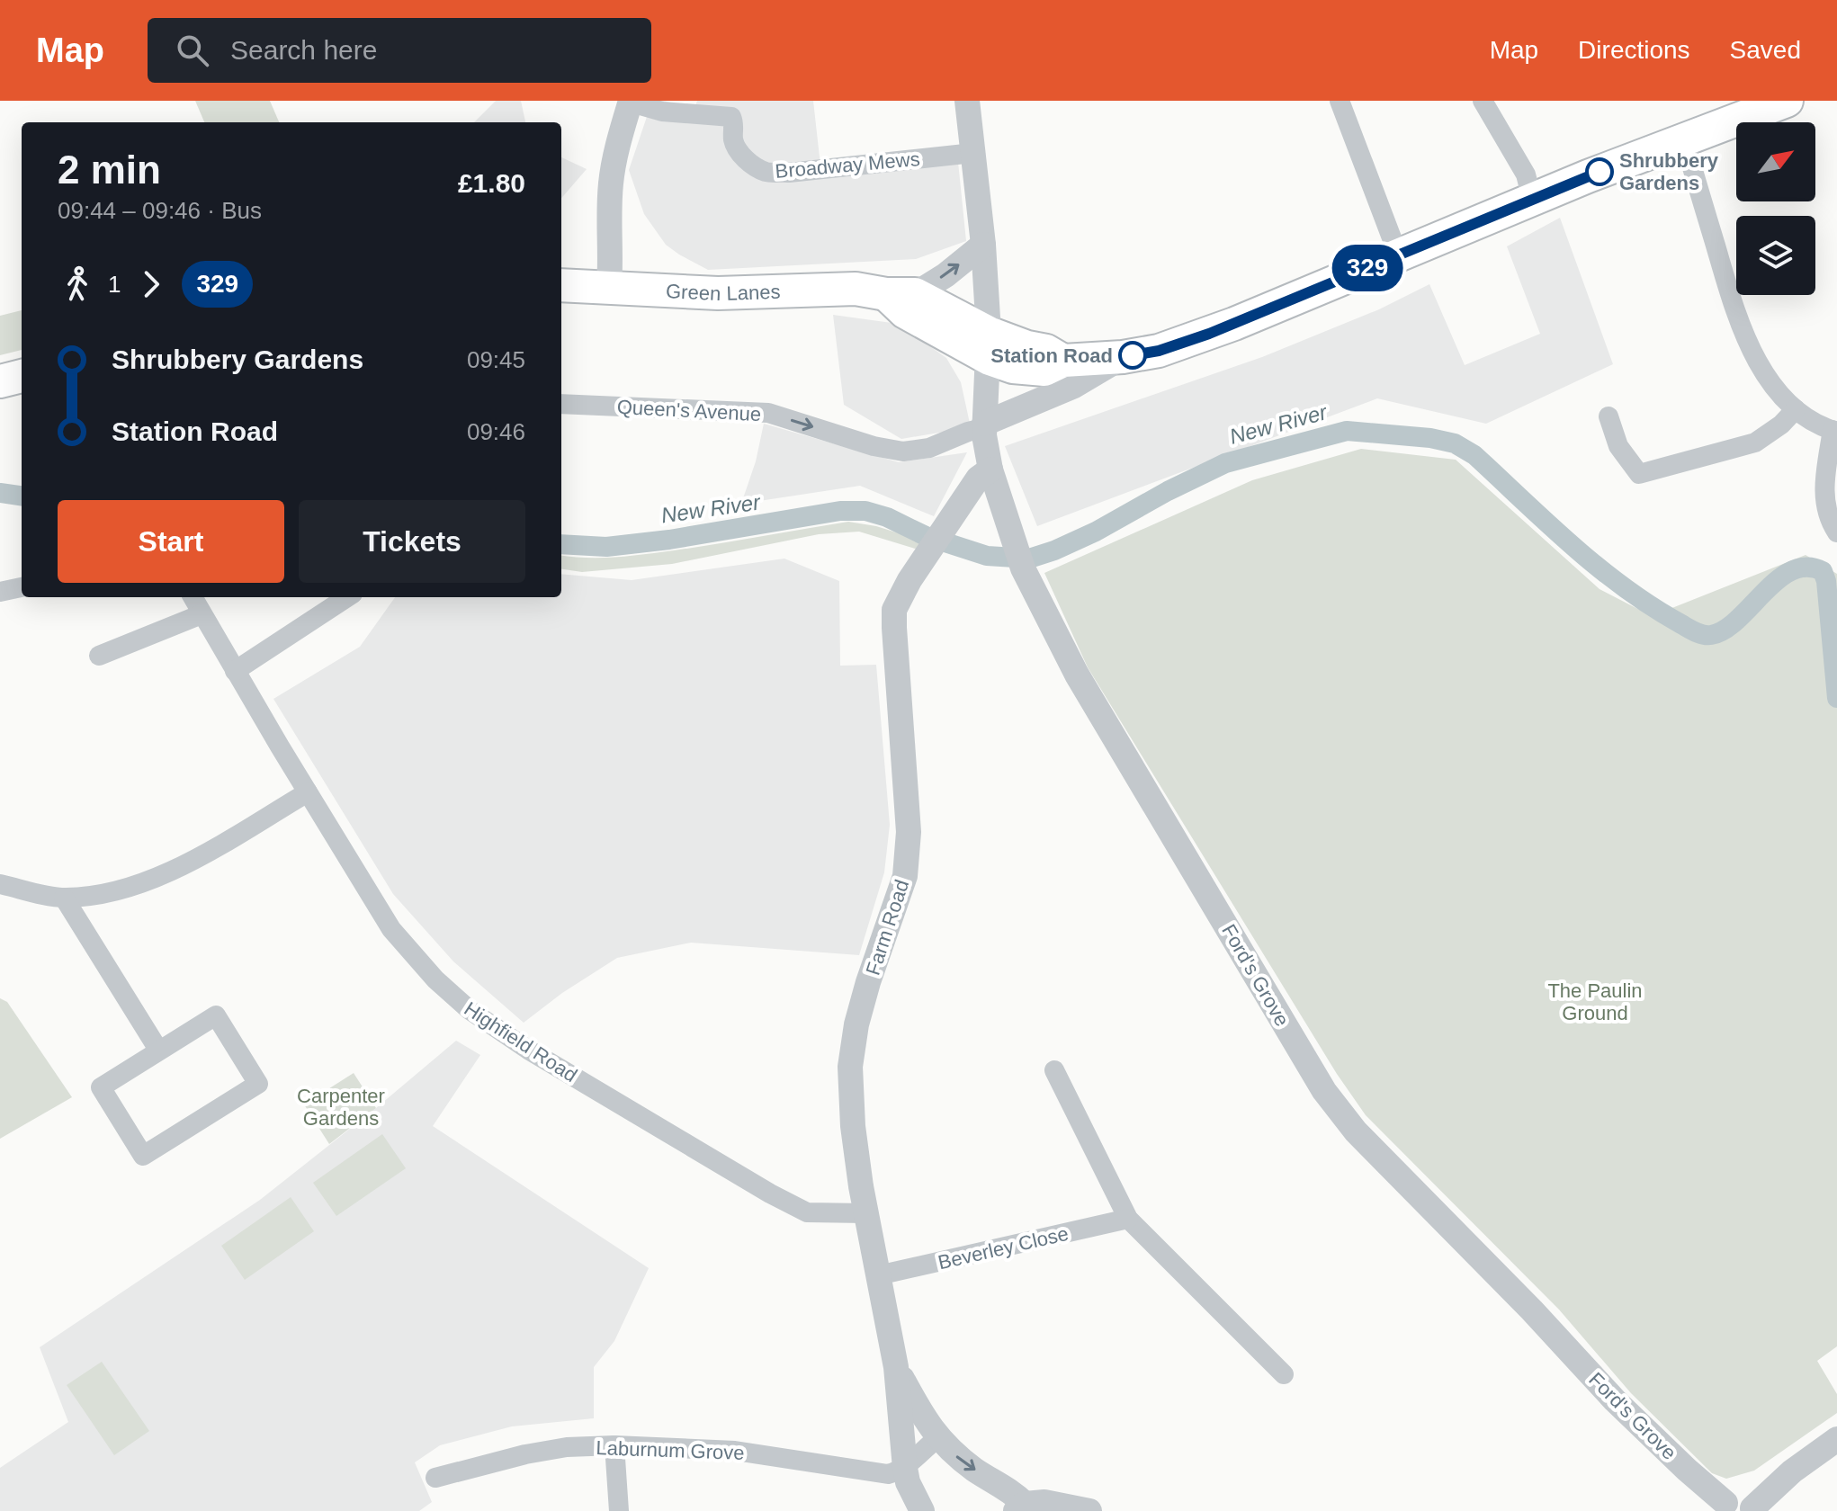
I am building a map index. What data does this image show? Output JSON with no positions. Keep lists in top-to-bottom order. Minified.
{"streets":{"main road":["Green Lanes"],"street":["Broadway Mews","Queen's Avenue","Farm Road","Ford's Grove","Highfield Road","Beverley Close","Laburnum Grove"]},"crossings":[["Green Lanes","Ford's Grove"],["Queen's Avenue","Ford's Grove"],["Farm Road","Ford's Grove"],["Farm Road","Highfield Road"],["Farm Road","Beverley Close"],["Farm Road","Laburnum Grove"]],"one_way":["Queen's Avenue"],"water":["New River"],"parks":["The Paulin Ground","Carpenter Gardens"],"places":["Shrubbery Gardens","Station Road"],"lines":["bus line 329"],"north":"top right","page":{"header":"Map","search":"Search here","nav":["Map","Directions","Saved"],"on_map":"329","heading":["2 min","09:44 – 09:46 · Bus","£1.80"],"legs":["1","329"],"list":[{"name":"Shrubbery Gardens","value":"09:45"},{"name":"Station Road","value":"09:46"}],"buttons":["Start","Tickets"]}}
